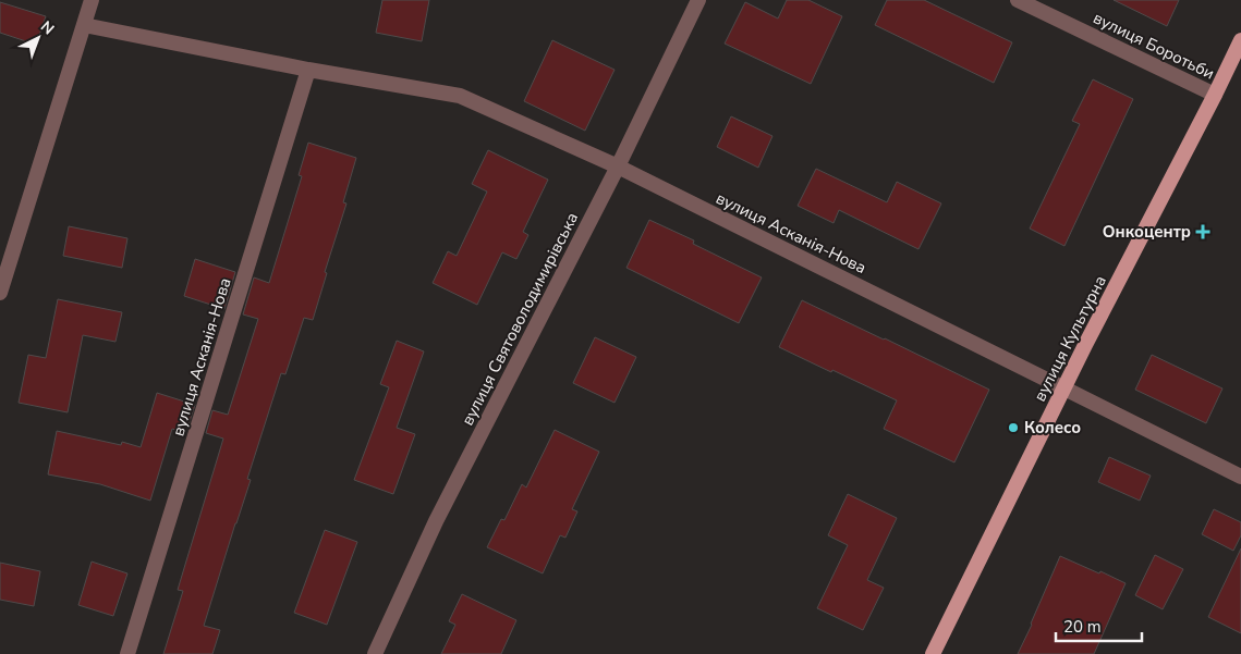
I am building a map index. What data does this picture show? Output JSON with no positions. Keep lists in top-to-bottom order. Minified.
{"streets":{"main road":["вулиця Культурна"],"street":["вулиця Боротьби","вулиця Асканія-Нова","вулиця Святоволодимирівська"]},"crossings":[["вулиця Боротьби","вулиця Культурна"],["вулиця Асканія-Нова","вулиця Святоволодимирівська"],["вулиця Асканія-Нова","вулиця Культурна"]],"places":{"health":["Онкоцентр"],"other":["Колесо"]},"scale_bar":"20 m","north":"top right"}
